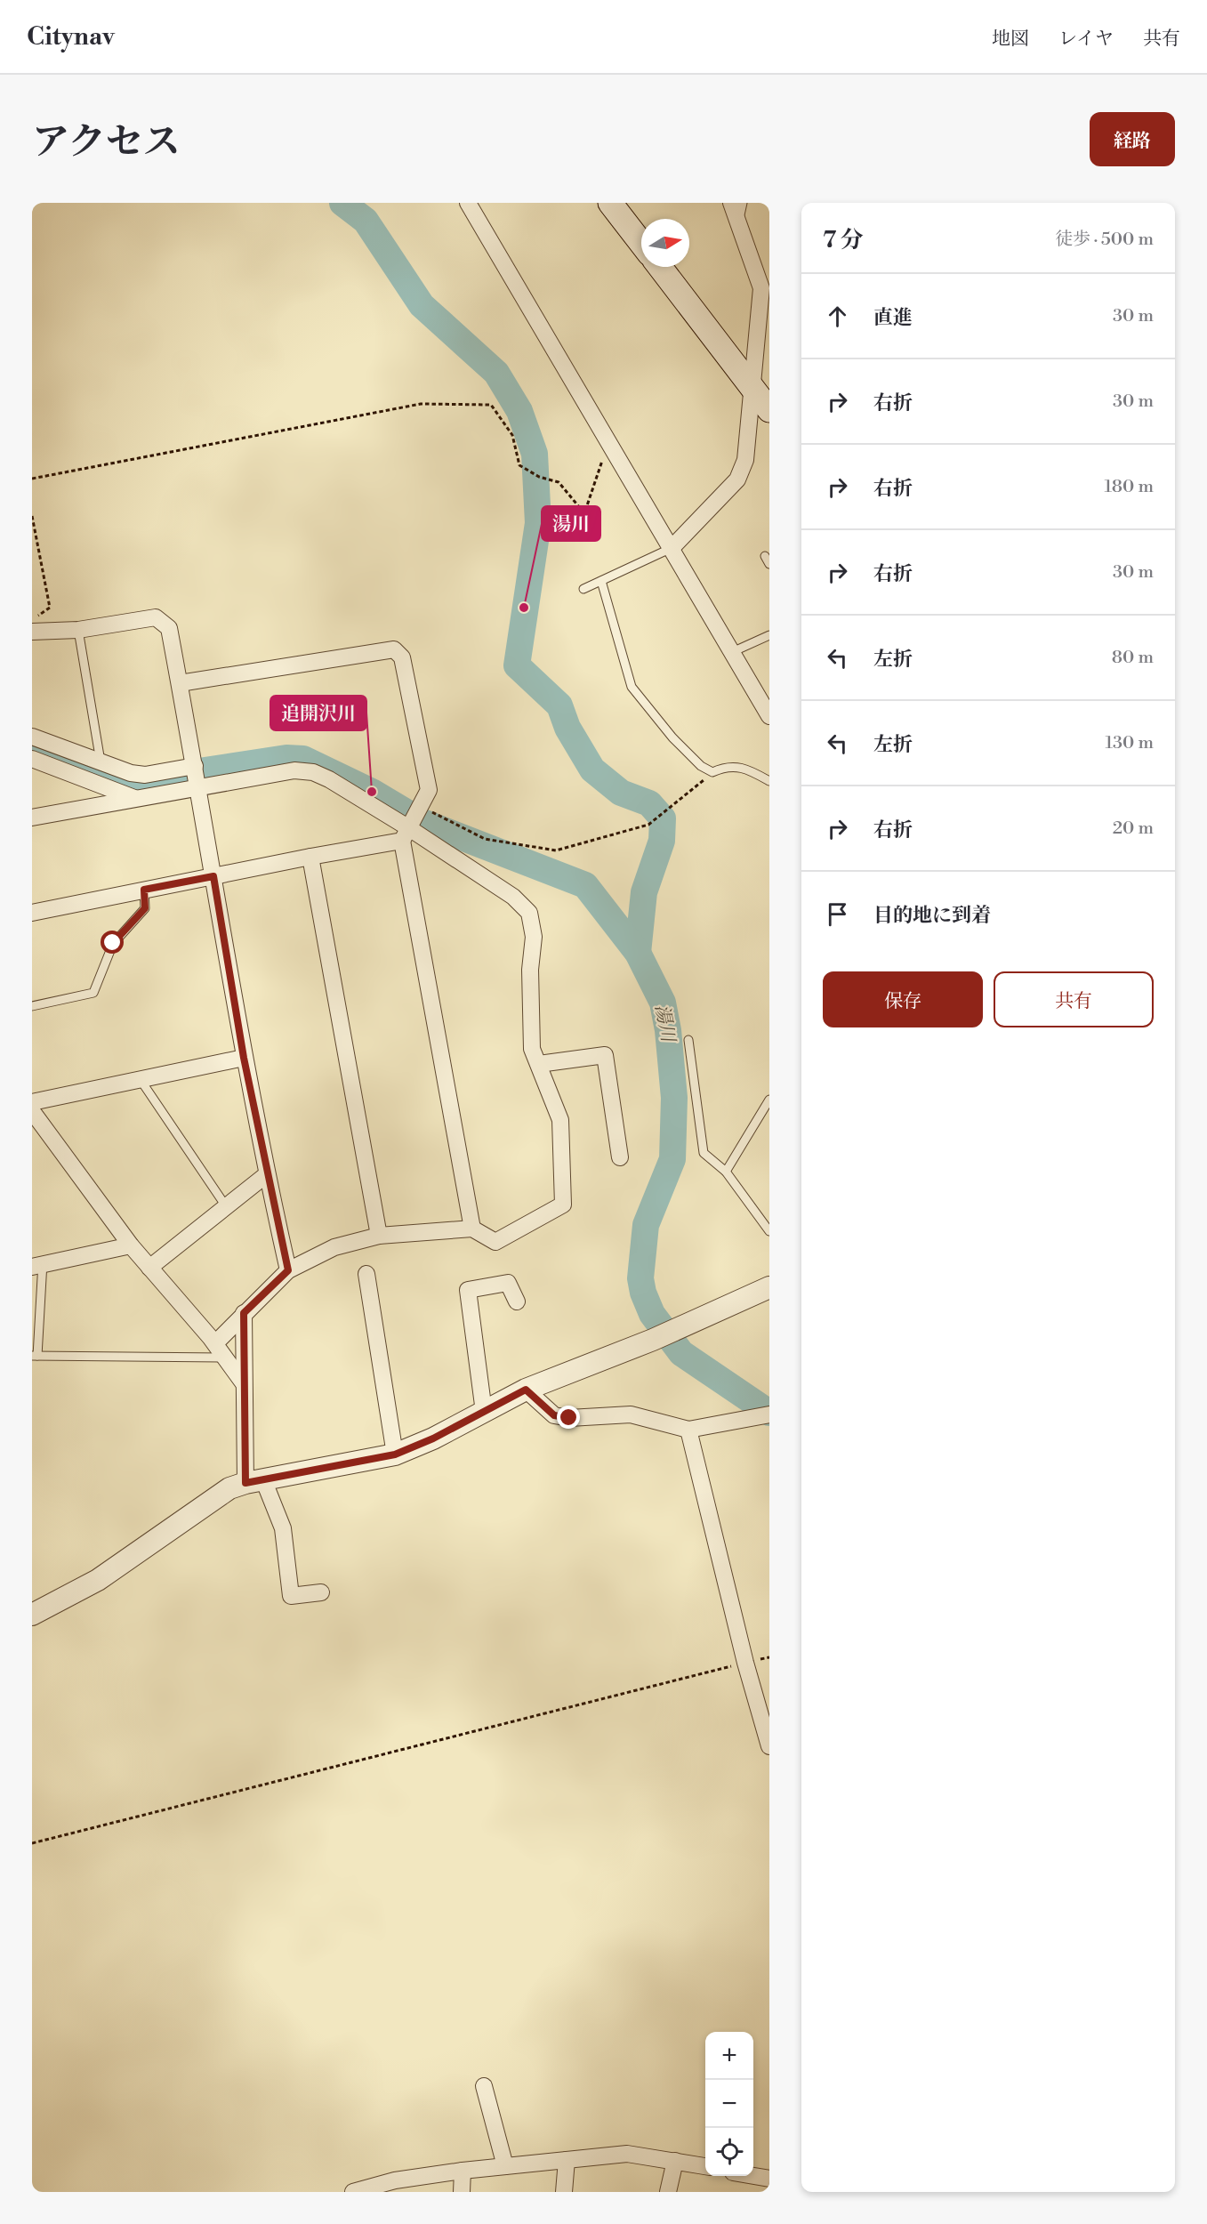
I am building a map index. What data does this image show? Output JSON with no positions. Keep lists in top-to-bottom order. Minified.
{"water":["湯川"],"places":["湯川","追開沢川"],"north":"right","page":{"header":"Citynav","nav":["地図","レイヤ","共有"],"title":"アクセス","buttons":["経路",["保存","共有"]],"heading":["7 分","徒歩 · 500 m"],"list":[["直進","30 m"],["右折","30 m"],["右折","180 m"],["右折","30 m"],["左折","80 m"],["左折","130 m"],["右折","20 m"],"目的地に到着"],"map_buttons":["+","−"]}}
